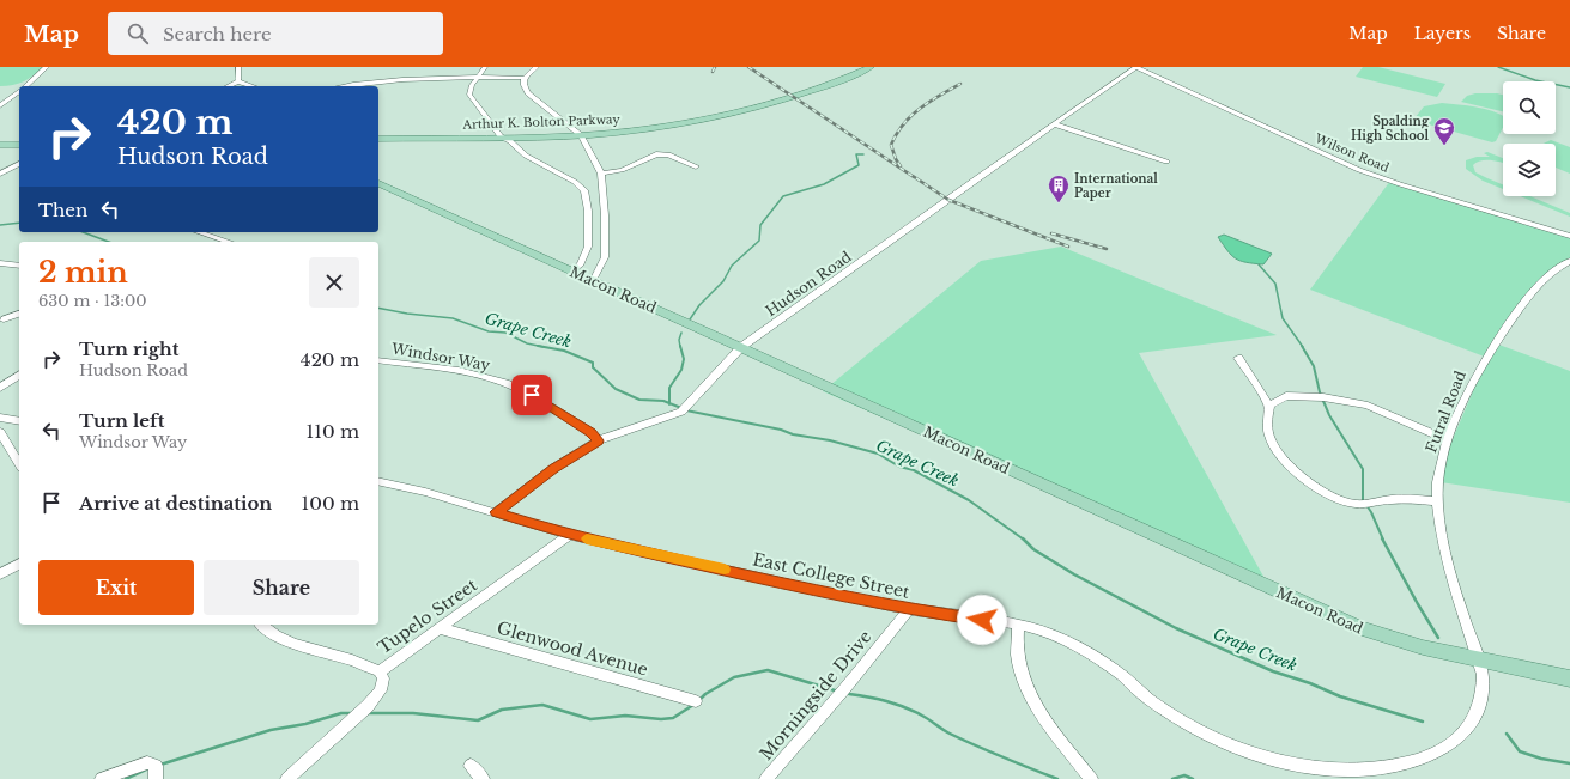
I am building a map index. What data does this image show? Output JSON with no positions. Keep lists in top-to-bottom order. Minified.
{"streets":{"main road":["Arthur K. Bolton Parkway","Macon Road"],"street":["Wilson Road","Hudson Road","Windsor Way","Futral Road","East College Street","Tupelo Street","Glenwood Avenue","Morningside Drive"]},"crossings":[["Wilson Road","Hudson Road"],["Hudson Road","Macon Road"],["Hudson Road","Windsor Way"],["Hudson Road","East College Street"],["Macon Road","Futral Road"],["Futral Road","East College Street"],["East College Street","Tupelo Street"],["East College Street","Morningside Drive"],["Tupelo Street","Glenwood Avenue"]],"water":["Grape Creek"],"places":{"school or university":["Spalding High School"],"building":["International Paper"]},"page":{"header":"Map","search":"Search here","nav":["Map","Layers","Share"],"turn":["420 m","Hudson Road"],"then":"Then","heading":["2 min","630 m · 13:00"],"list":[{"name":"Turn right","note":"Hudson Road","value":"420 m"},{"name":"Turn left","note":"Windsor Way","value":"110 m"},{"name":"Arrive at destination","value":"100 m"}],"buttons":["Exit","Share"]}}
